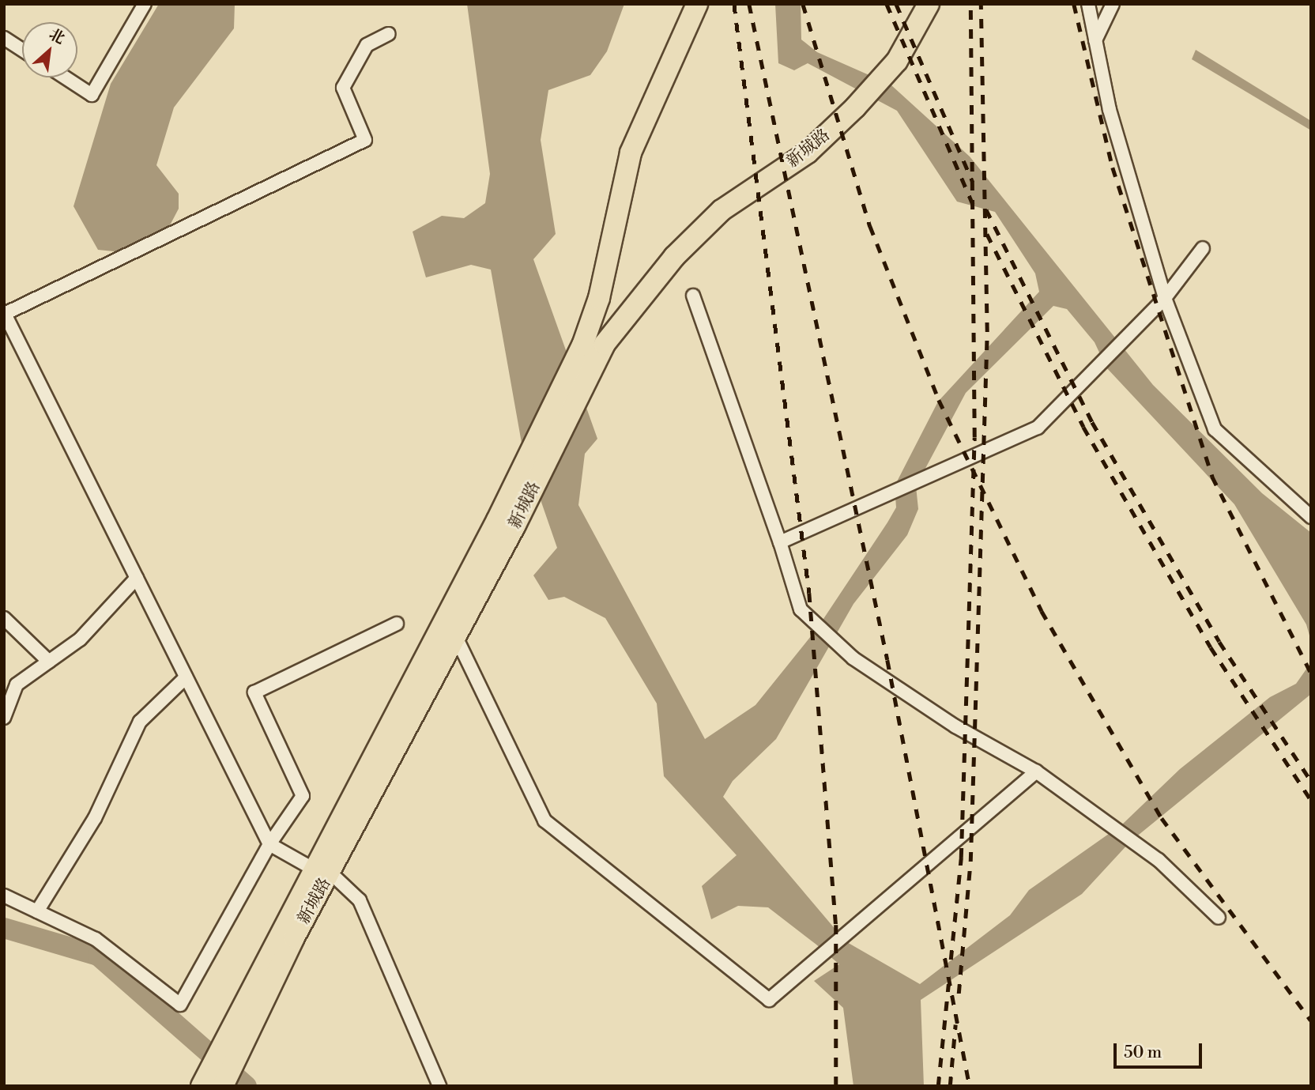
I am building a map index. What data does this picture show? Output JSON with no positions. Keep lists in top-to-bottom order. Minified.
{"streets":{"main road":["新城路"]},"scale_bar":"50 m","north":"top right"}
